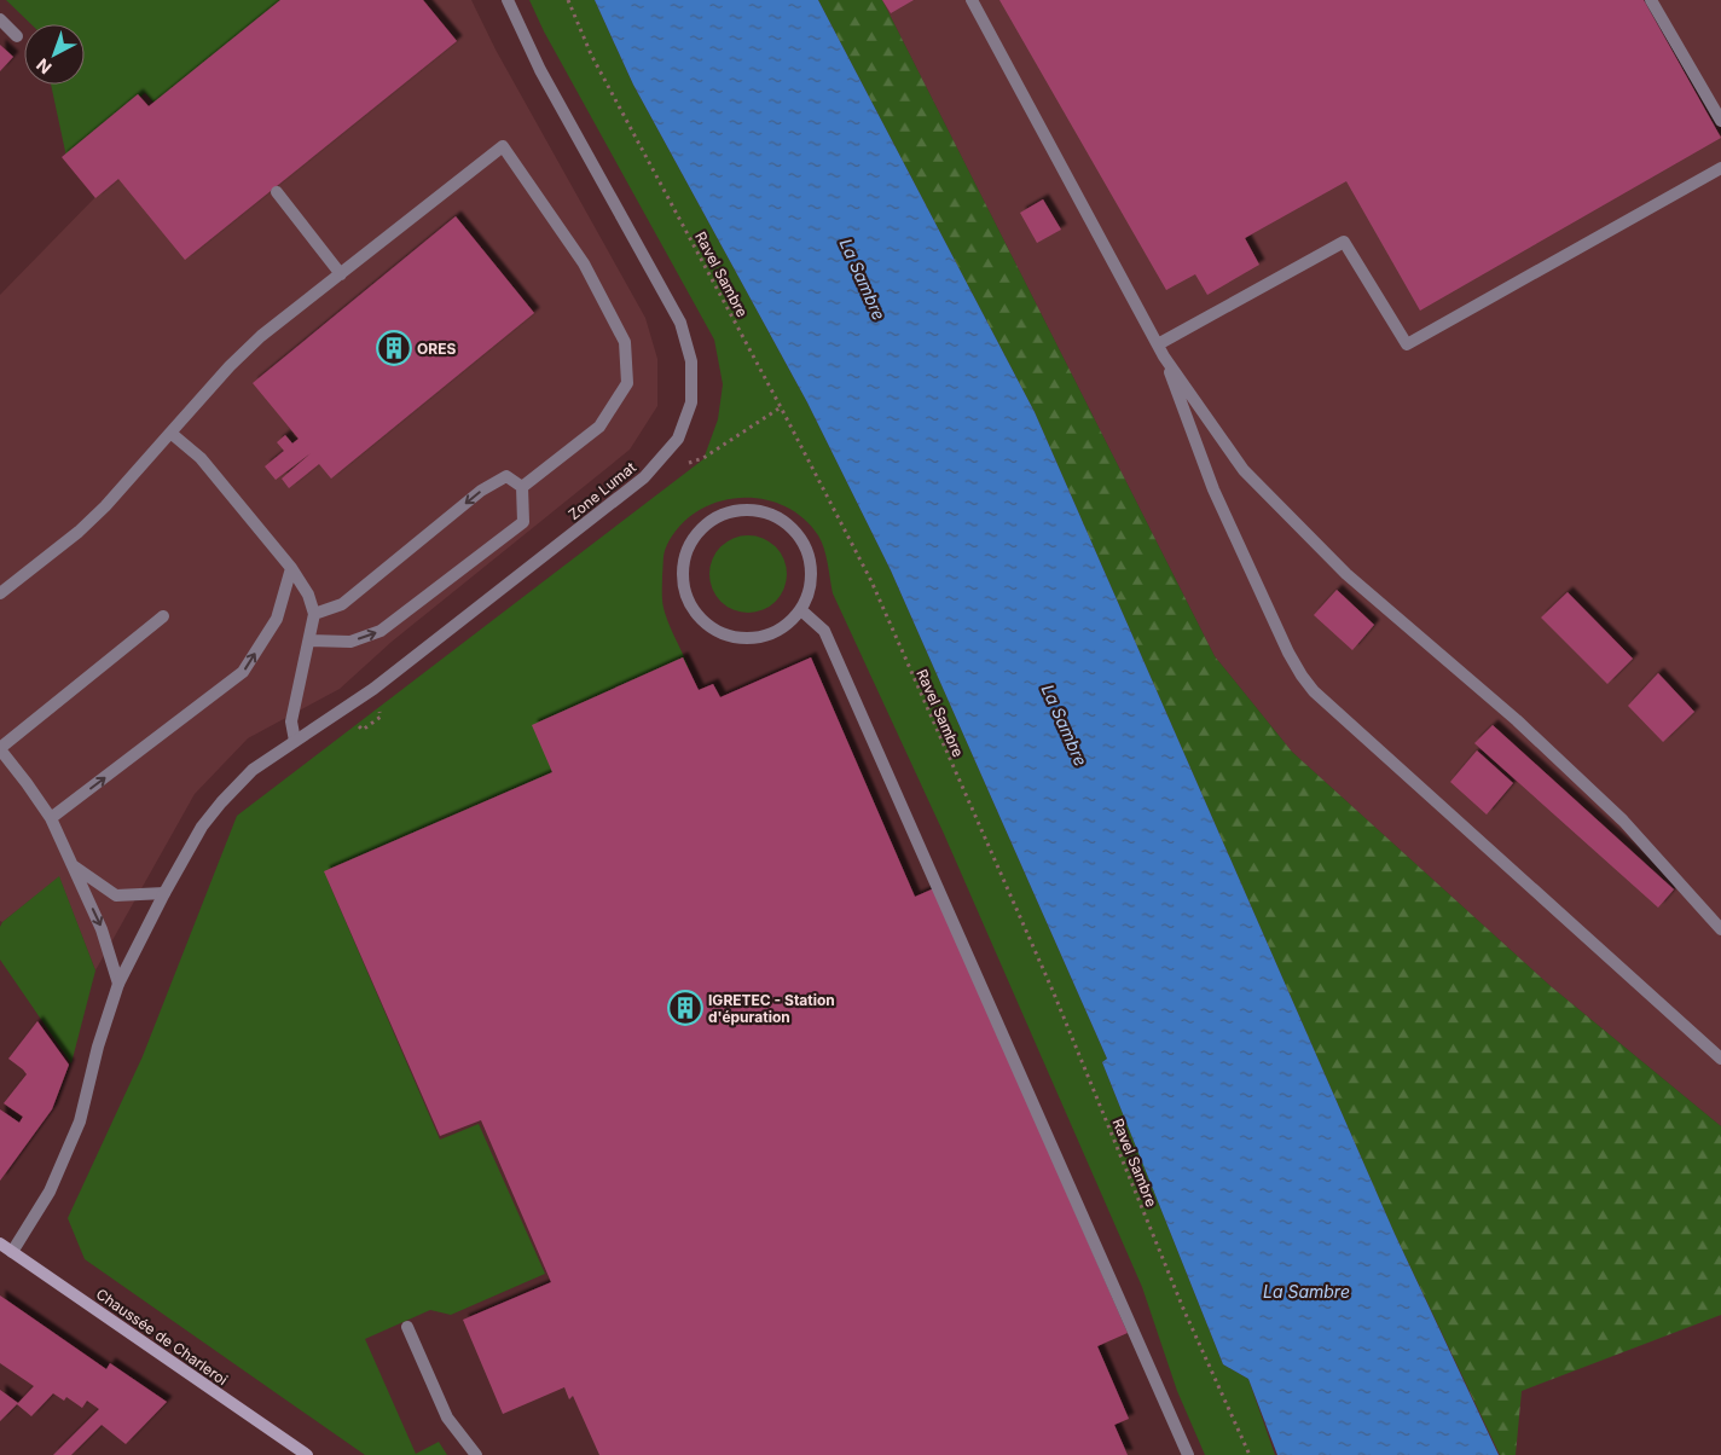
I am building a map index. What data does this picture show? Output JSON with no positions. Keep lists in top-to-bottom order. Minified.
{"streets":{"main road":["Chaussée de Charleroi"],"street":["Zone Lumat"],"path":["Ravel Sambre"]},"crossings":[["Zone Lumat","Chaussée de Charleroi"]],"water":["La Sambre"],"places":{"building":["ORES","IGRETEC - Station d'épuration"]},"north":"bottom left"}
